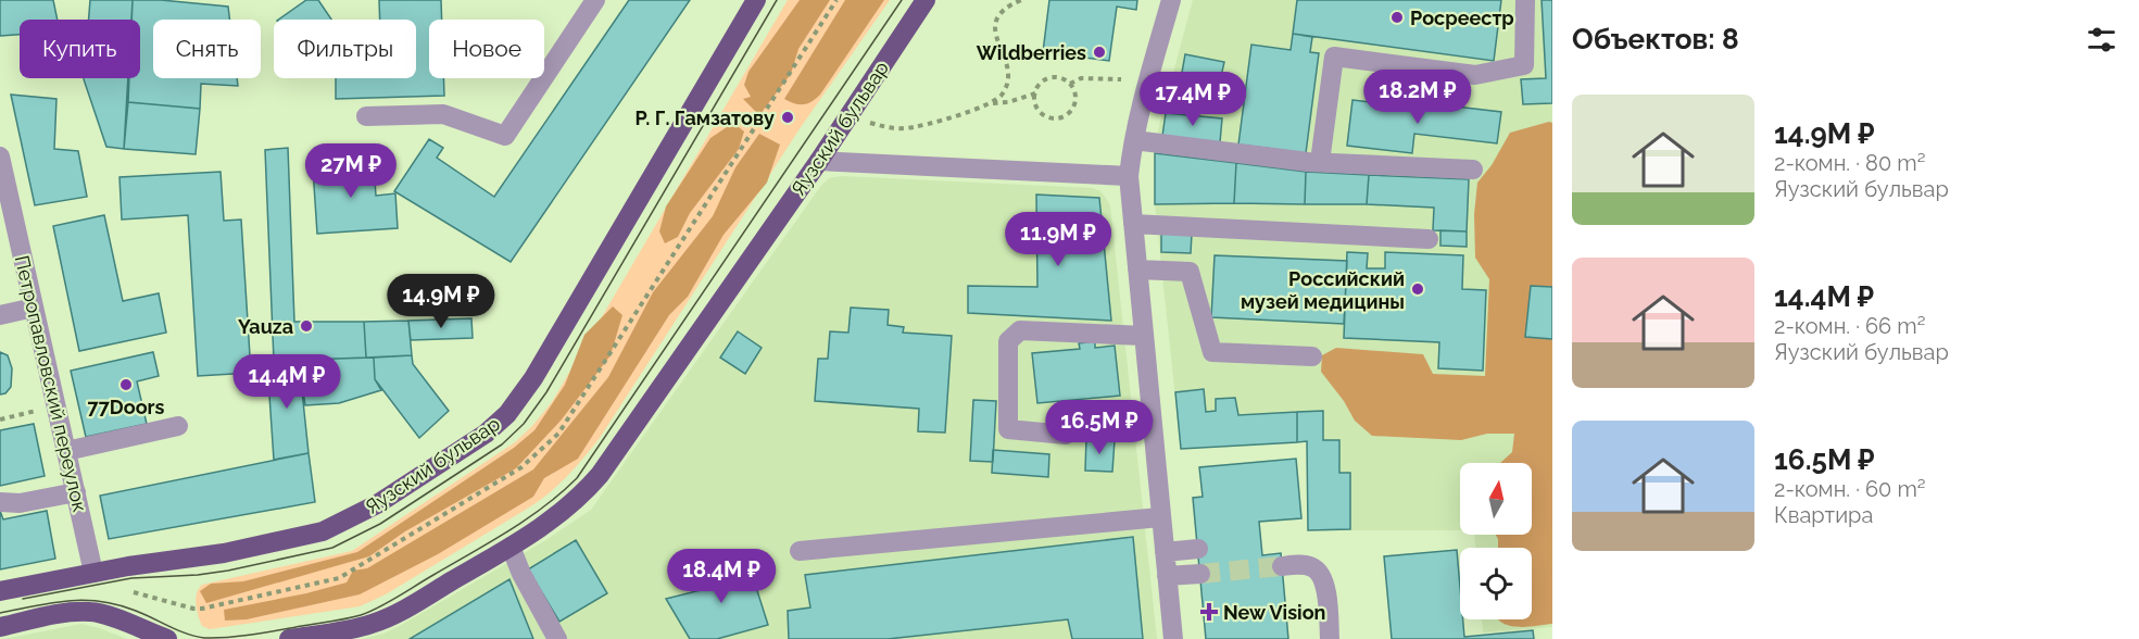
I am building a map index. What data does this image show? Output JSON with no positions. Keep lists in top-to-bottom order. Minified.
{"streets":{"main road":["Яузский бульвар"],"street":["Петропавловский переулок"]},"crossings":[["Яузский бульвар","Петропавловский переулок"]],"places":{"other":["Росреестр","Wildberries","Р. Г. Гамзатову","Российский музей медицины","Yauza","77Doors"],"health":["New Vision"]},"north":"top","page":{"heading":"Объектов: 8","chip":["Купить","Снять","Фильтры","Новое"],"price":["18.2M ₽","17.4M ₽","27M ₽","11.9M ₽","14.9M ₽","14.4M ₽","16.5M ₽","18.4M ₽"],"list":[{"name":"14.9M ₽","note":"2-комн. · 80 m² · Яузский бульвар"},{"name":"14.4M ₽","note":"2-комн. · 66 m² · Яузский бульвар"},{"name":"16.5M ₽","note":"2-комн. · 60 m² · Квартира"}]}}
